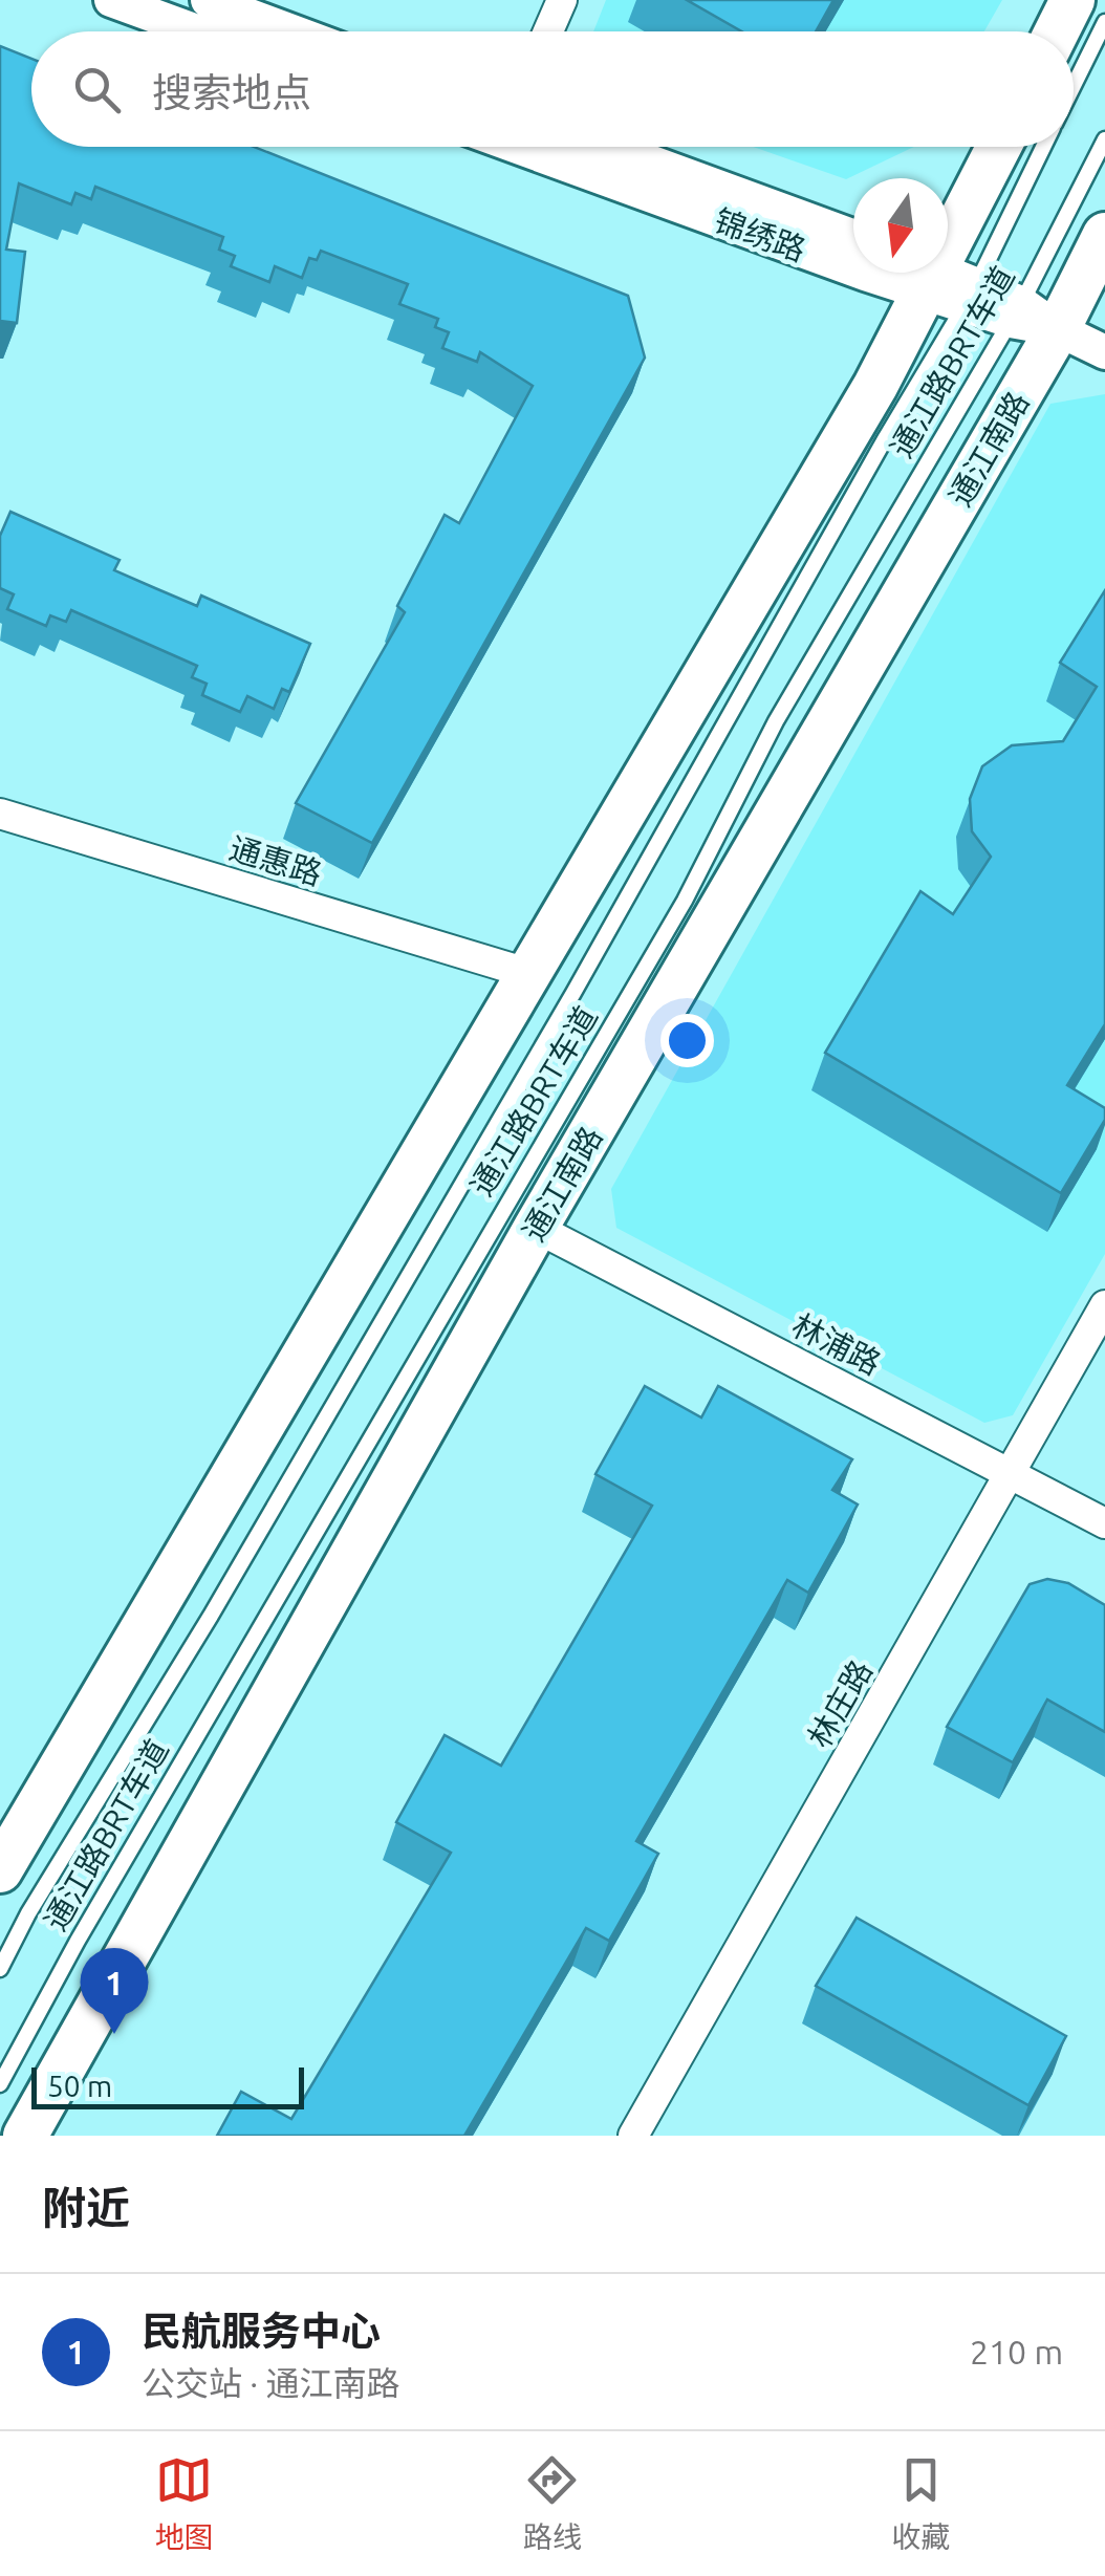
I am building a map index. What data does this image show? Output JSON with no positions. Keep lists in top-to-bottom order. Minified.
{"streets":{"main road":["通江南路"],"street":["锦绣路","通惠路","林浦路","林庄路"],"lane":["通江路BRT车道"]},"crossings":[["锦绣路","通江路BRT车道"],["锦绣路","通江南路"],["通江南路","林浦路"],["林浦路","林庄路"]],"scale_bar":"50 m","north":"bottom","page":{"search":"搜索地点","pins":"1","scale":"50 m","heading":"附近","list":[{"mark":"1","name":"民航服务中心","note":"公交站 · 通江南路","value":"210 m"}],"nav":["地图","路线","收藏"]}}
